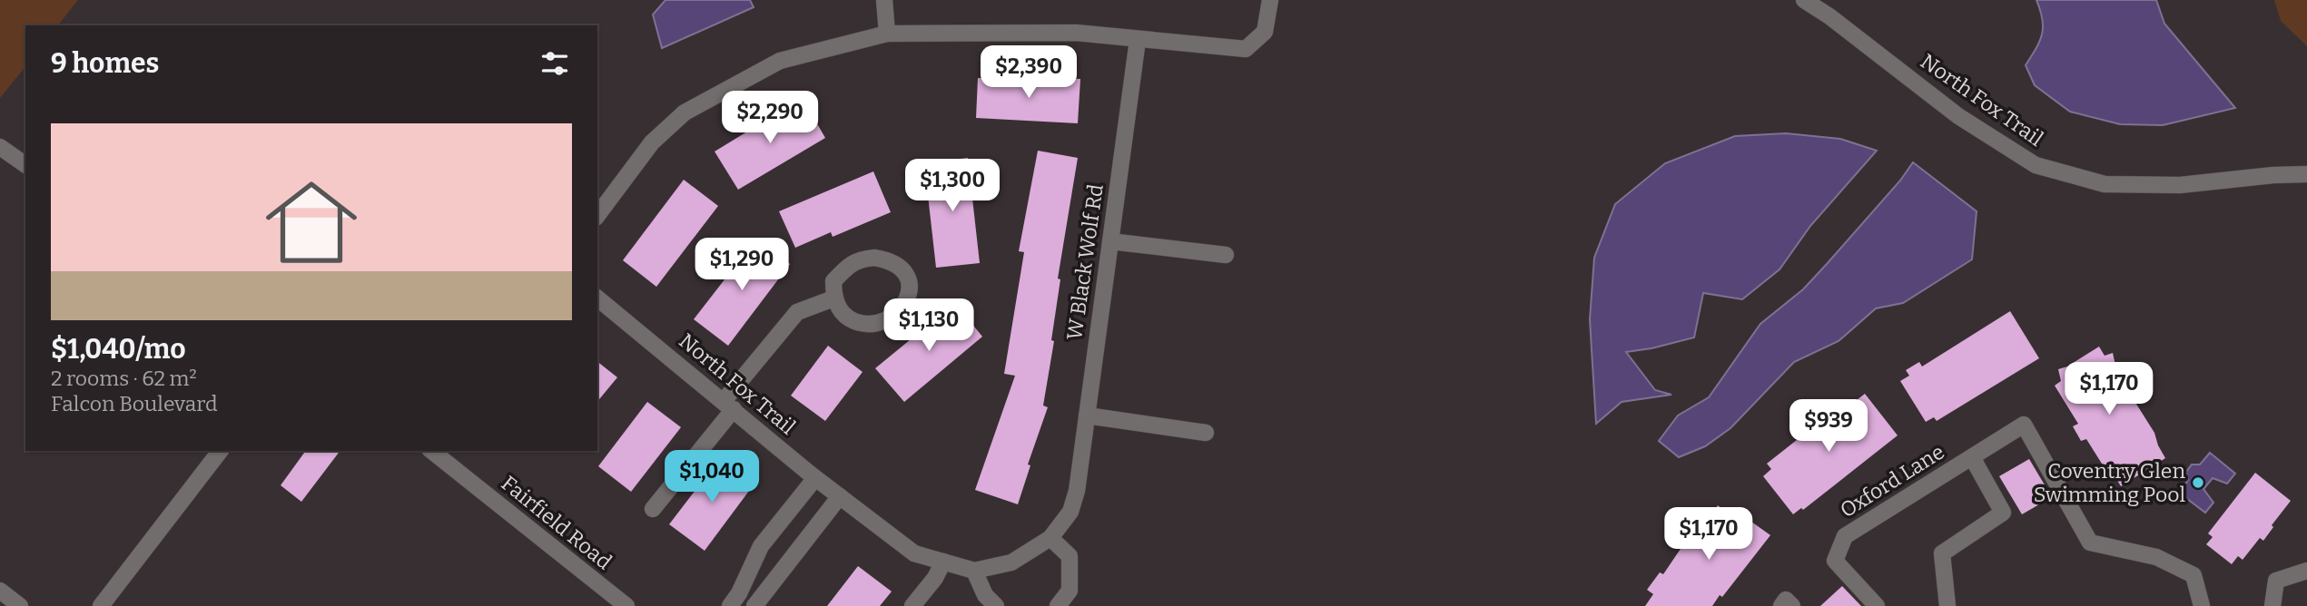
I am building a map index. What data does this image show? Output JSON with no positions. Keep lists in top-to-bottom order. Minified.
{"streets":{"street":["North Fox Trail","W Black Wolf Rd","Oxford Lane","Fairfield Road"]},"places":["Coventry Glen Swimming Pool"],"page":{"heading":"9 homes","price":["$2,390","$2,290","$1,300","$1,290","$1,130","$1,170","$939","$1,040","$1,170"],"list":[{"name":"$1,040/mo","note":"2 rooms · 62 m² · Falcon Boulevard"}]}}
